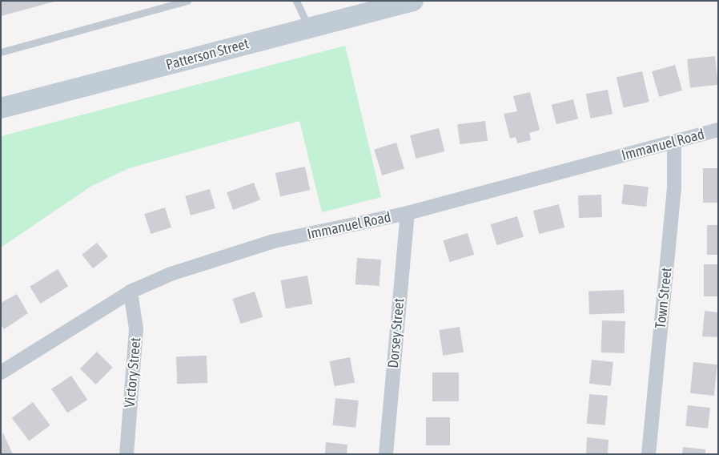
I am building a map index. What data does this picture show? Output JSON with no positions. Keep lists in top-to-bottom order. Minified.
{"streets":{"main road":["Patterson Street"],"street":["Immanuel Road","Town Street","Dorsey Street","Victory Street"]},"crossings":[["Immanuel Road","Town Street"],["Immanuel Road","Dorsey Street"],["Immanuel Road","Victory Street"]]}
